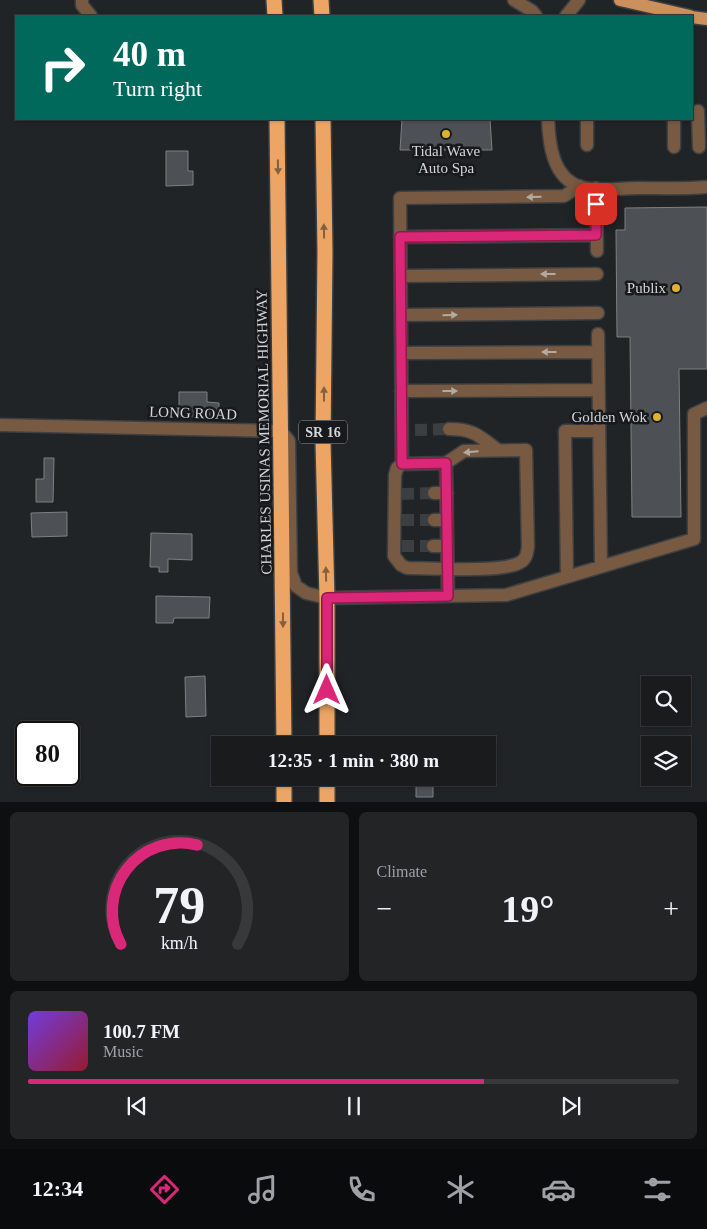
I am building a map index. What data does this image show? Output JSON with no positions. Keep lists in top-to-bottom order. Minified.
{"streets":{"highway":["CHARLES USINAS MEMORIAL HIGHWAY","SR 16"],"street":["LONG ROAD"]},"crossings":[["LONG ROAD","CHARLES USINAS MEMORIAL HIGHWAY"]],"places":["Tidal Wave Auto Spa","Publix","Golden Wok"],"page":{"turn":["40 m","Turn right"],"limit":"80","trip":"12:35 · 1 min · 380 m","tile":"Climate","heat":["−","19°","+"],"song":["100.7 FM","Music"],"tabs":"12:34","gauge":["79","km/h"]}}
